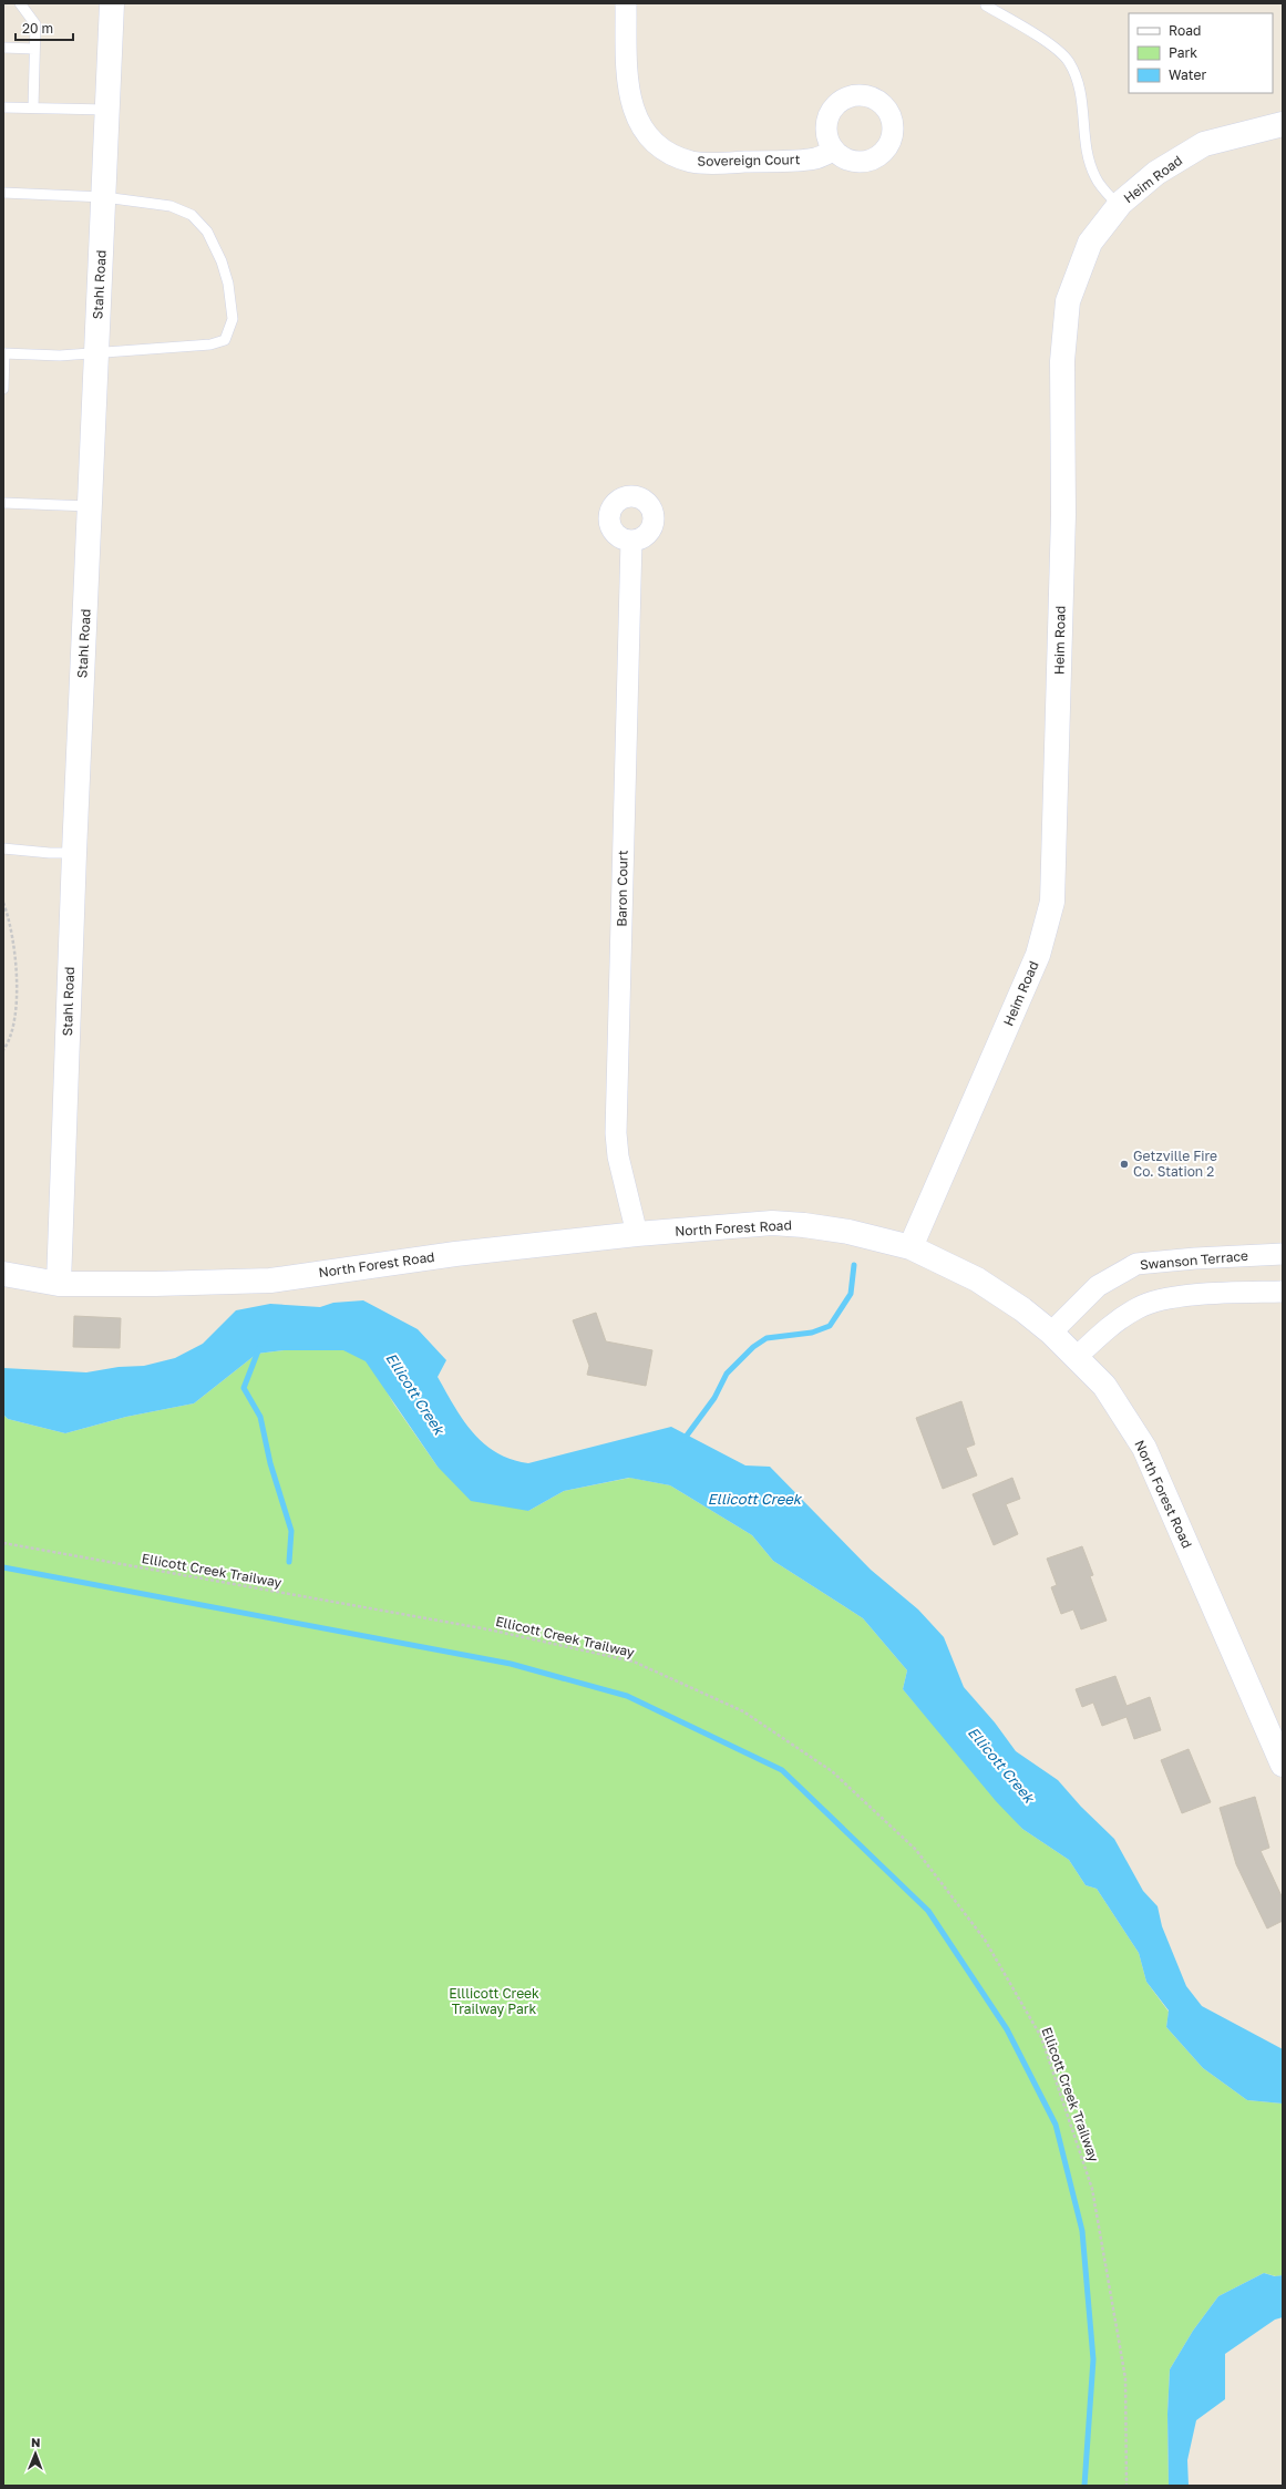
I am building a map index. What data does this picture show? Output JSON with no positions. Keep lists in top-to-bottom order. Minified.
{"streets":{"street":["Sovereign Court","Heim Road","Stahl Road","Baron Court","North Forest Road","Swanson Terrace"],"path":["Ellicott Creek Trailway"]},"crossings":[["Heim Road","North Forest Road"],["Stahl Road","North Forest Road"],["Baron Court","North Forest Road"],["North Forest Road","Swanson Terrace"]],"water":["Ellicott Creek"],"parks":["Elllicott Creek Trailway Park"],"places":["Getzville Fire Co. Station 2"],"legend":["Road","Park","Water"],"scale_bar":"20 m","north":"top"}
